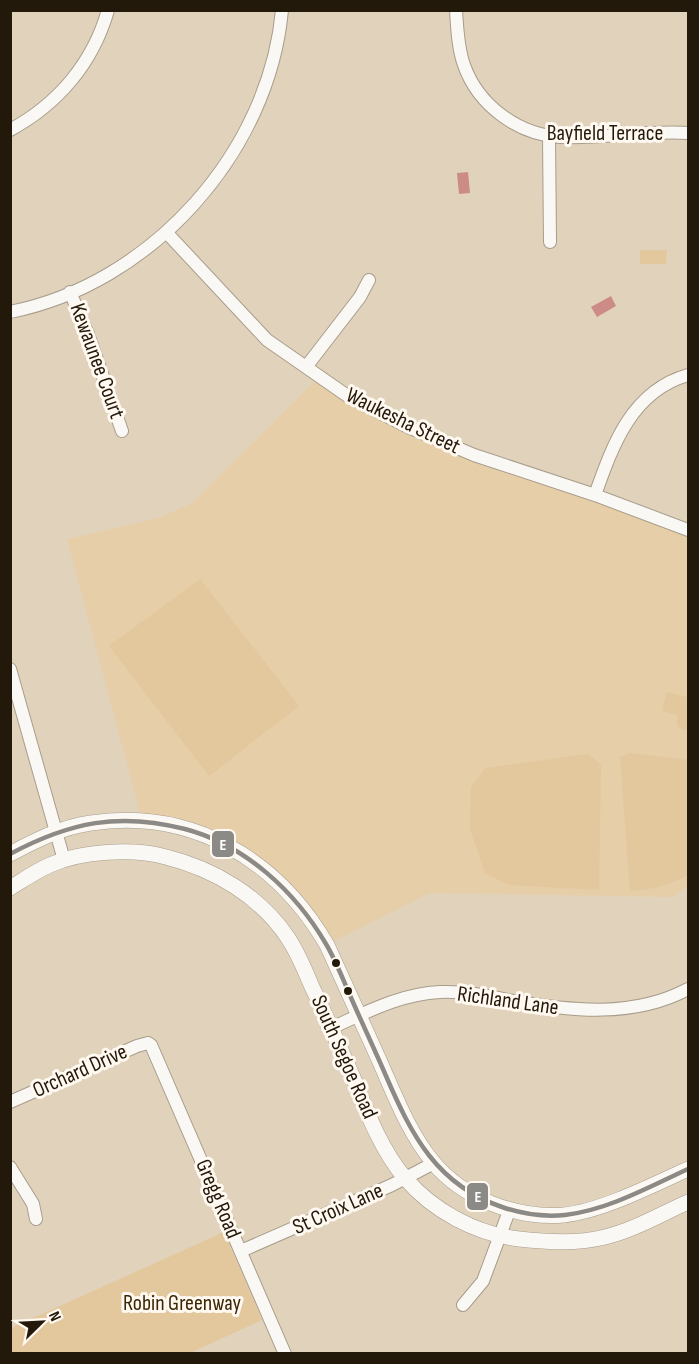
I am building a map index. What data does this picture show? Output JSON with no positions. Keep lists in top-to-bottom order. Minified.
{"streets":{"street":["Bayfield Terrace","Kewaunee Court","Waukesha Street","Richland Lane","South Segoe Road","Orchard Drive","Gregg Road","St Croix Lane"]},"crossings":[["Richland Lane","South Segoe Road"],["South Segoe Road","St Croix Lane"],["Orchard Drive","Gregg Road"],["Gregg Road","St Croix Lane"]],"parks":["Robin Greenway"],"lines":["transit line E"],"north":"top right"}
